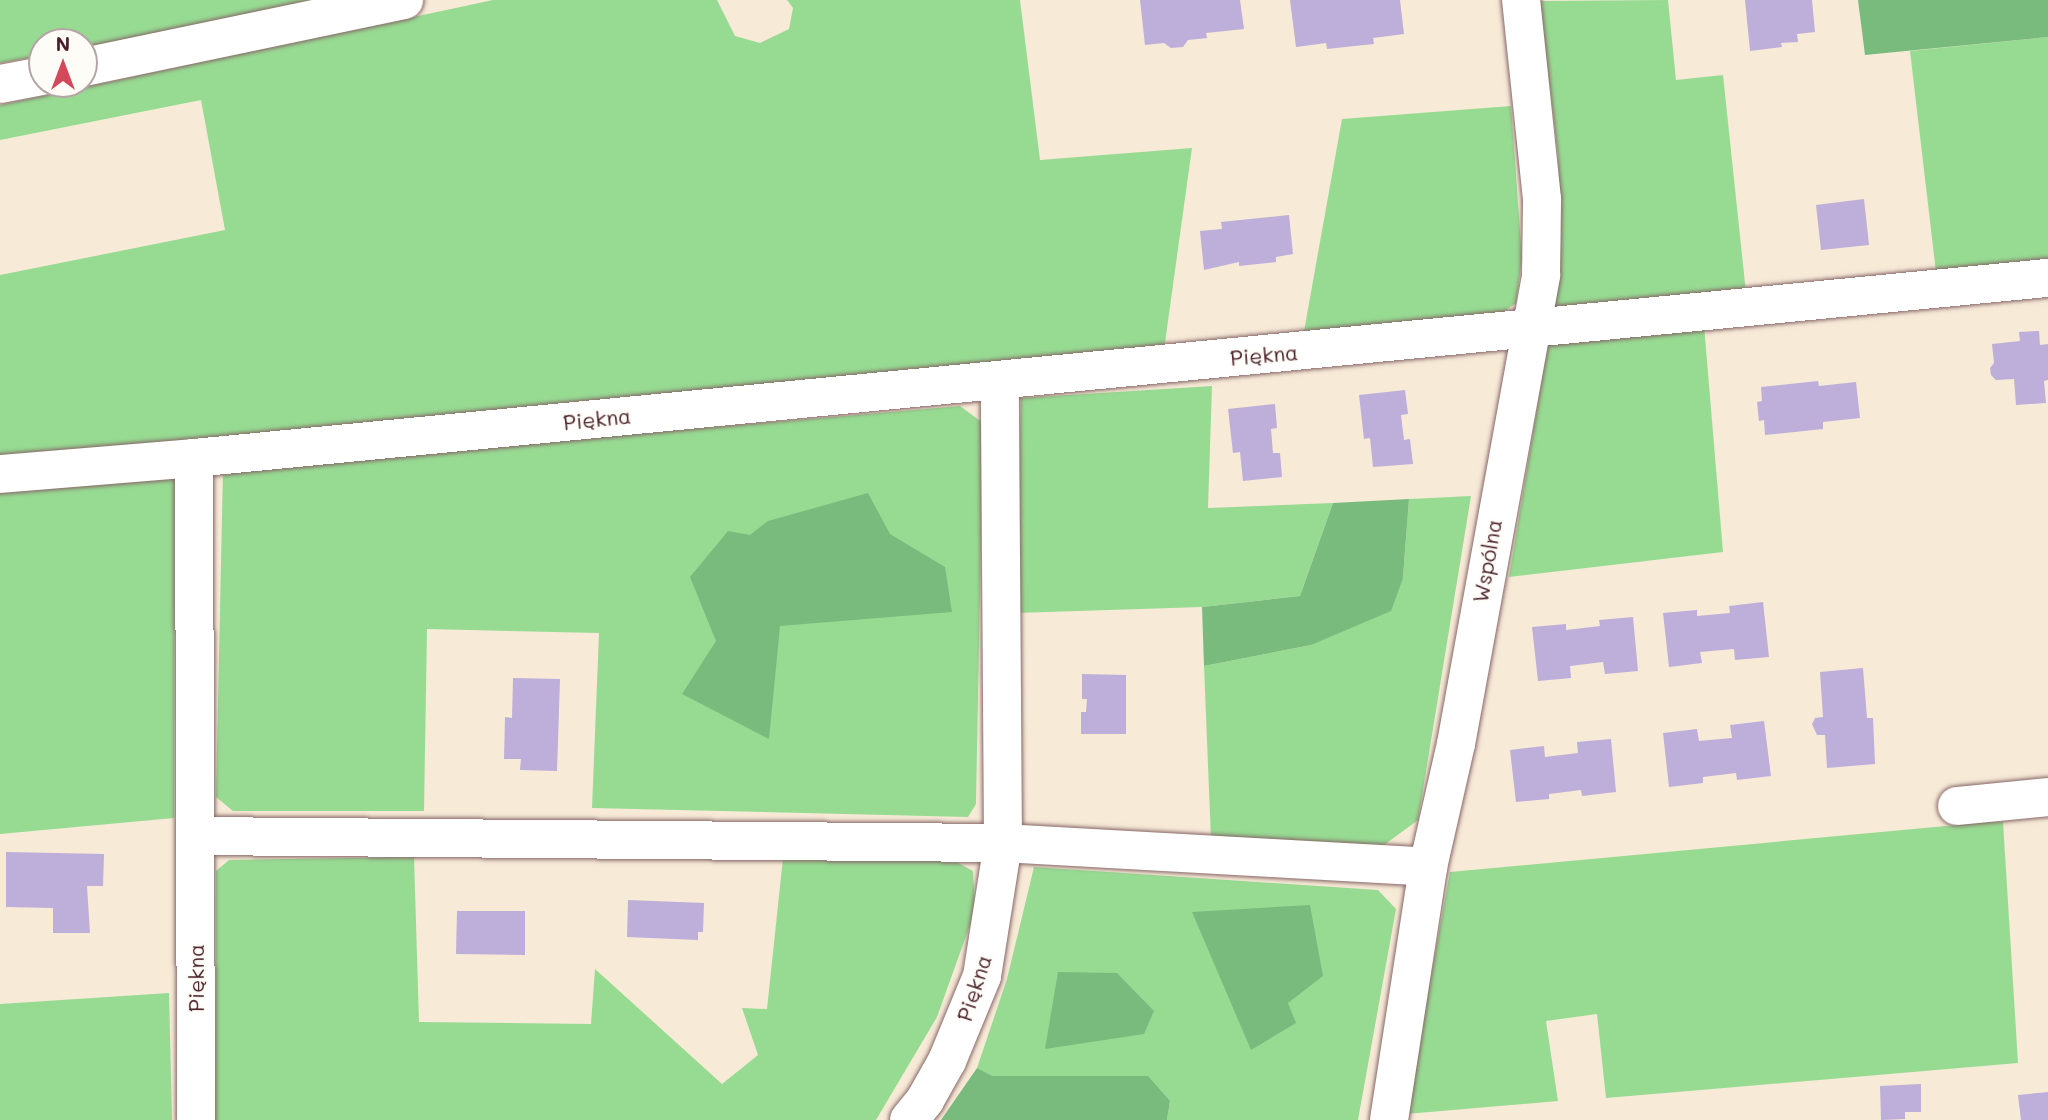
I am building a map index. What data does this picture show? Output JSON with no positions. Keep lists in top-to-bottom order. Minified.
{"streets":{"street":["Piękna","Wspólna"]},"crossings":[["Piękna","Wspólna"]],"north":"top"}
